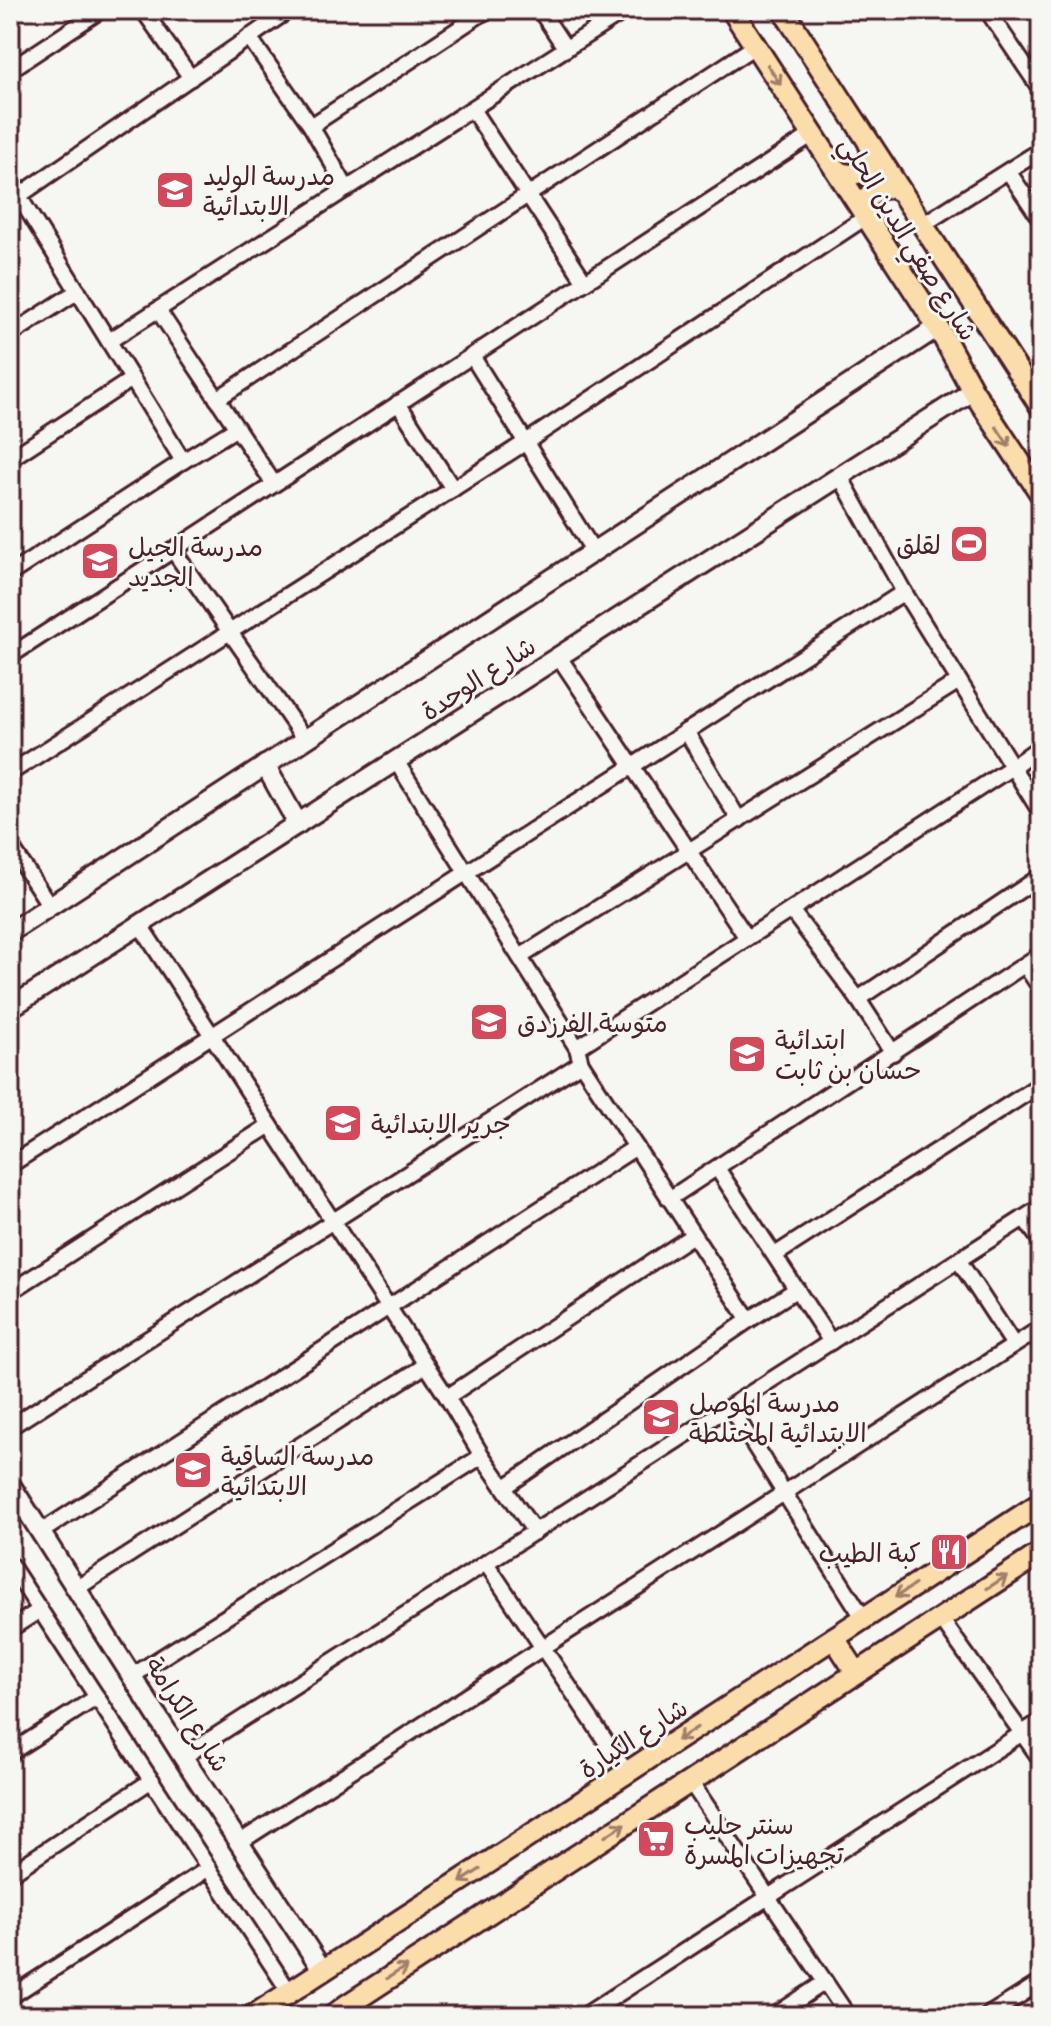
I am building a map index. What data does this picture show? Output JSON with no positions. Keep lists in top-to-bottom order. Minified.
{"streets":{"main road":["شارع صفي الدين الحلي","شارع الكيارة"],"street":["شارع الوحدة","شارع الكرامة"]},"crossings":[["شارع صفي الدين الحلي","شارع الوحدة"],["شارع الكرامة","شارع الكيارة"]],"places":{"school or university":["مدرسة الوليد الابتدائية","مدرسة الجيل الجديد","متوسة الفرزدق","ابتدائية حسان بن ثابت","جرير الابتدائية","مدرسة الموصل الابتدائية المختلطة","مدرسة الساقية الابتدائية"],"sports":["لقلق"],"restaurant":["كبة الطيب"],"supermarket":["سنتر حليب تجهيزات المسرة"]}}
